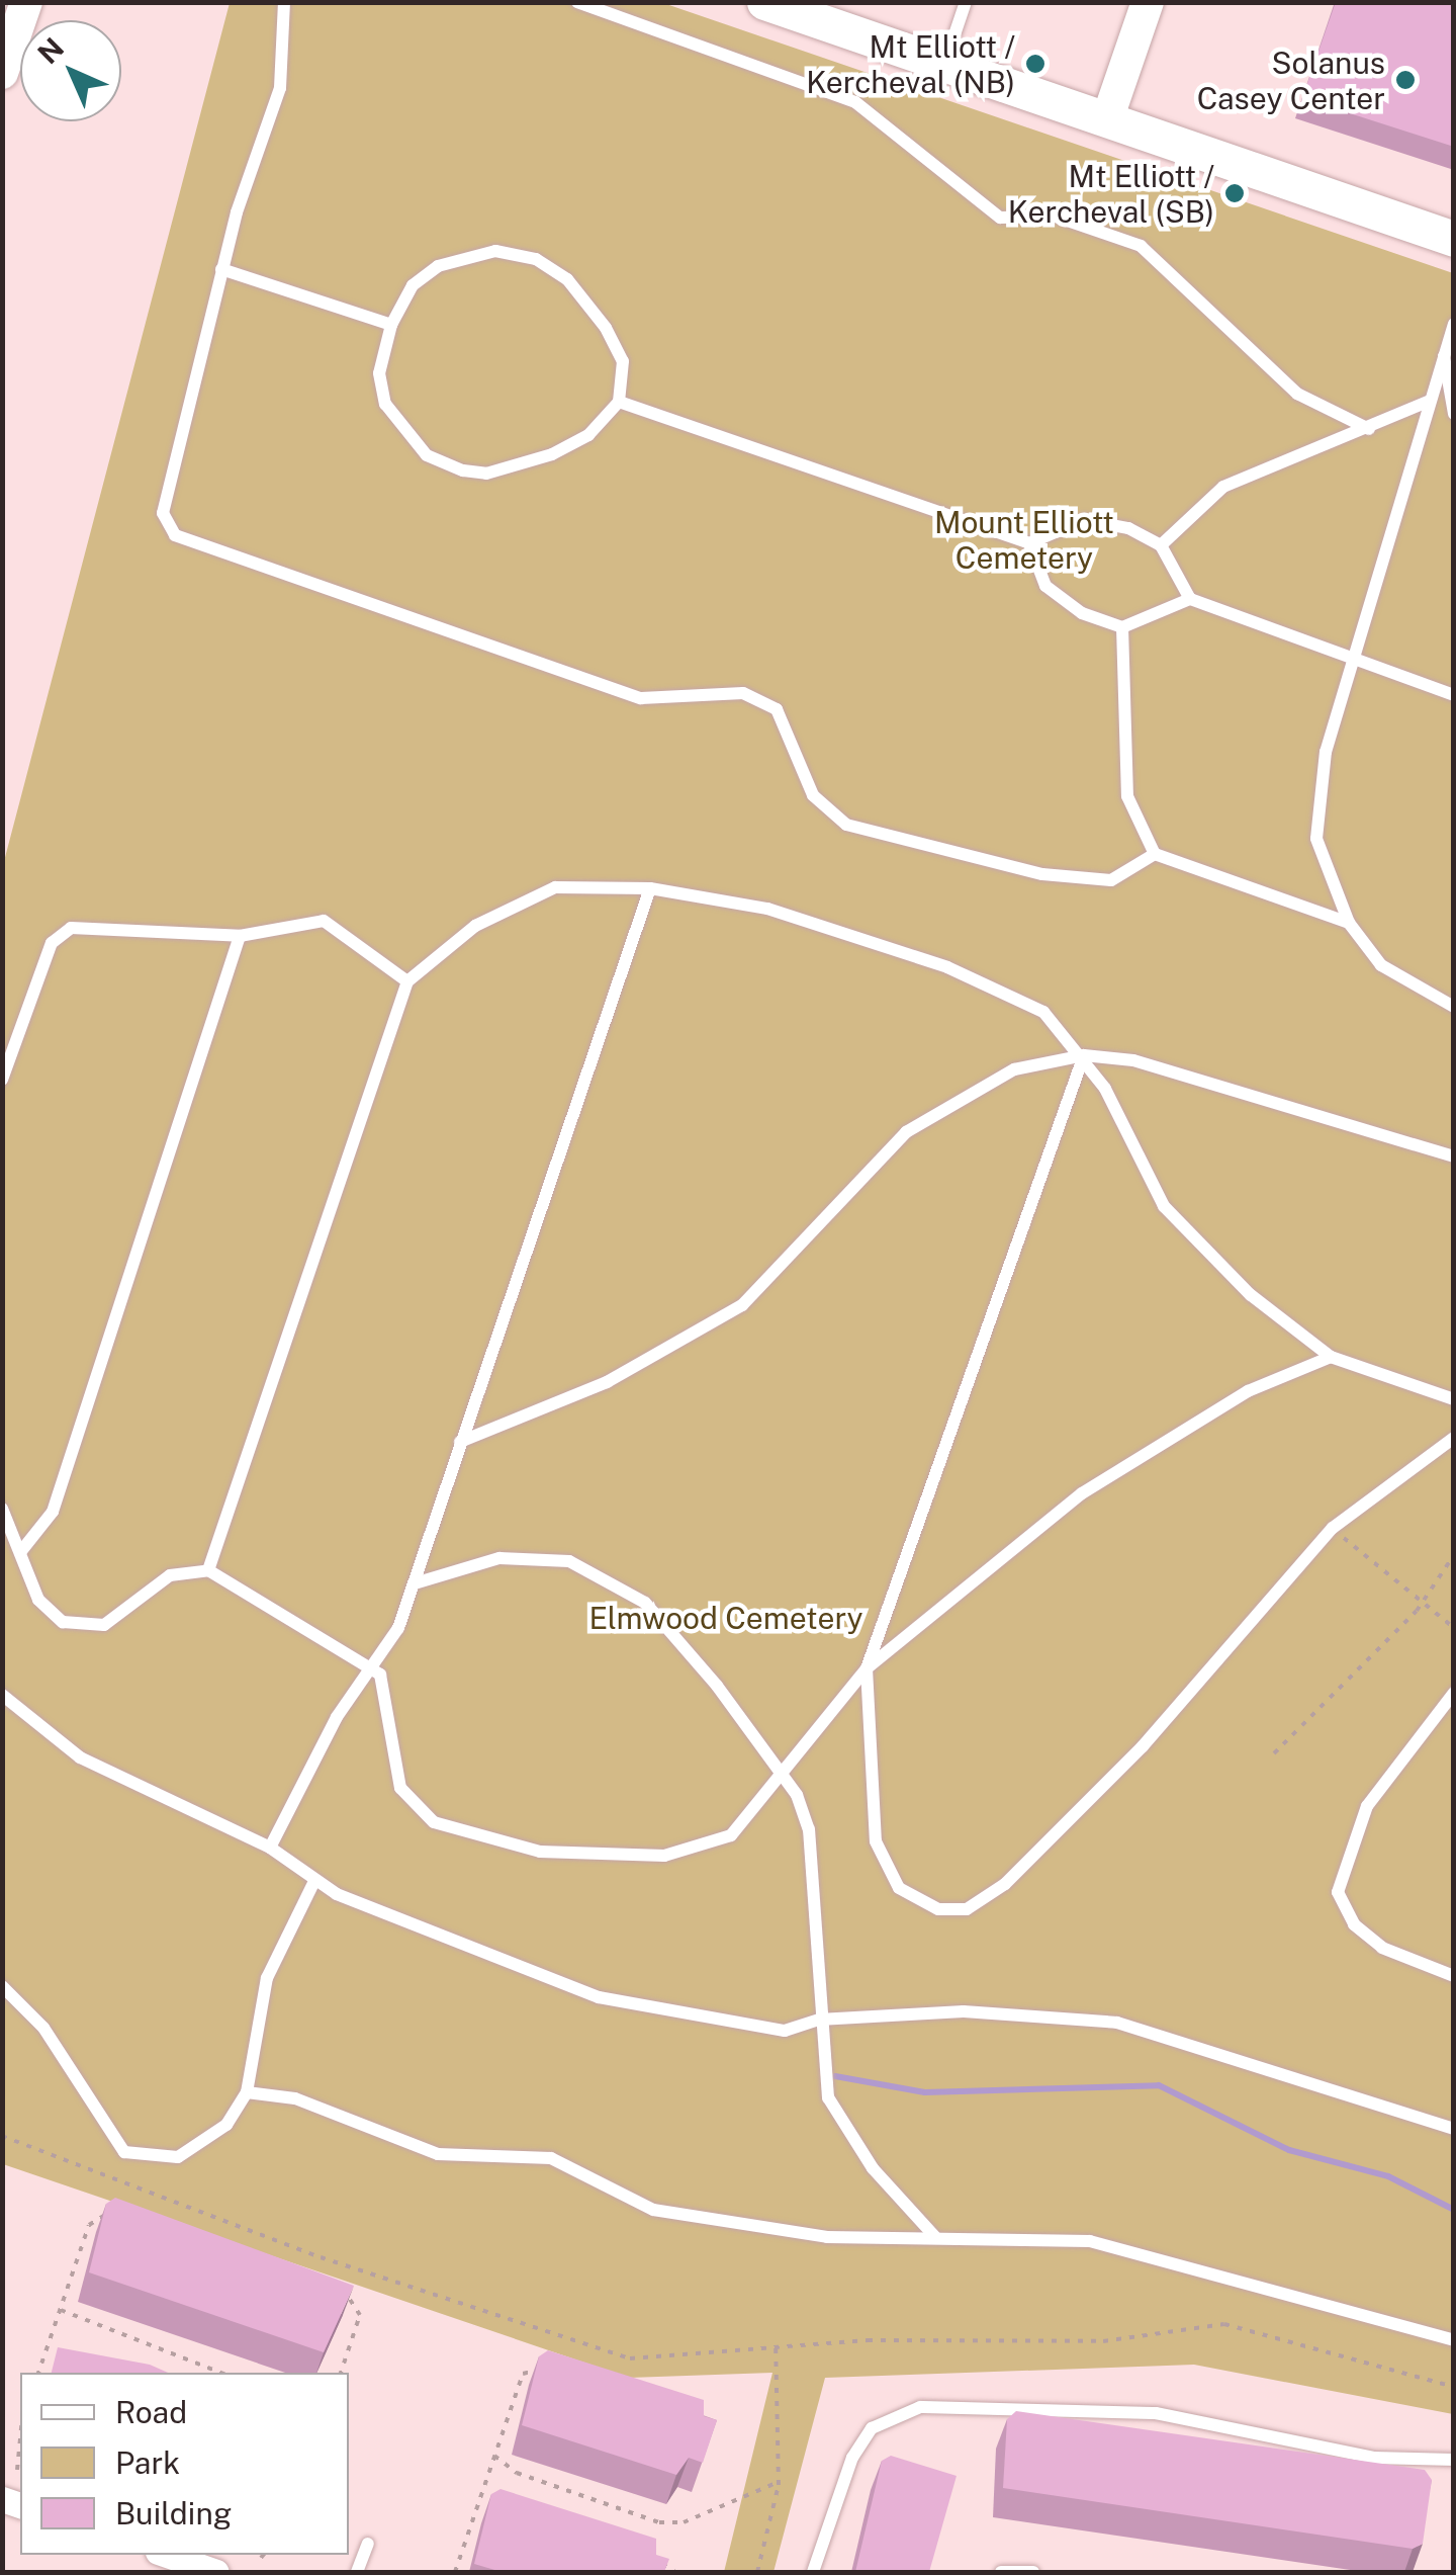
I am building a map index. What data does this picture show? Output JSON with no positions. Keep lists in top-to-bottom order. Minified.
{"parks":["Mount Elliott Cemetery","Elmwood Cemetery"],"places":["Mt Elliott / Kercheval (NB)","Solanus Casey Center","Mt Elliott / Kercheval (SB)"],"legend":["Road","Park","Building"],"north":"top left"}
